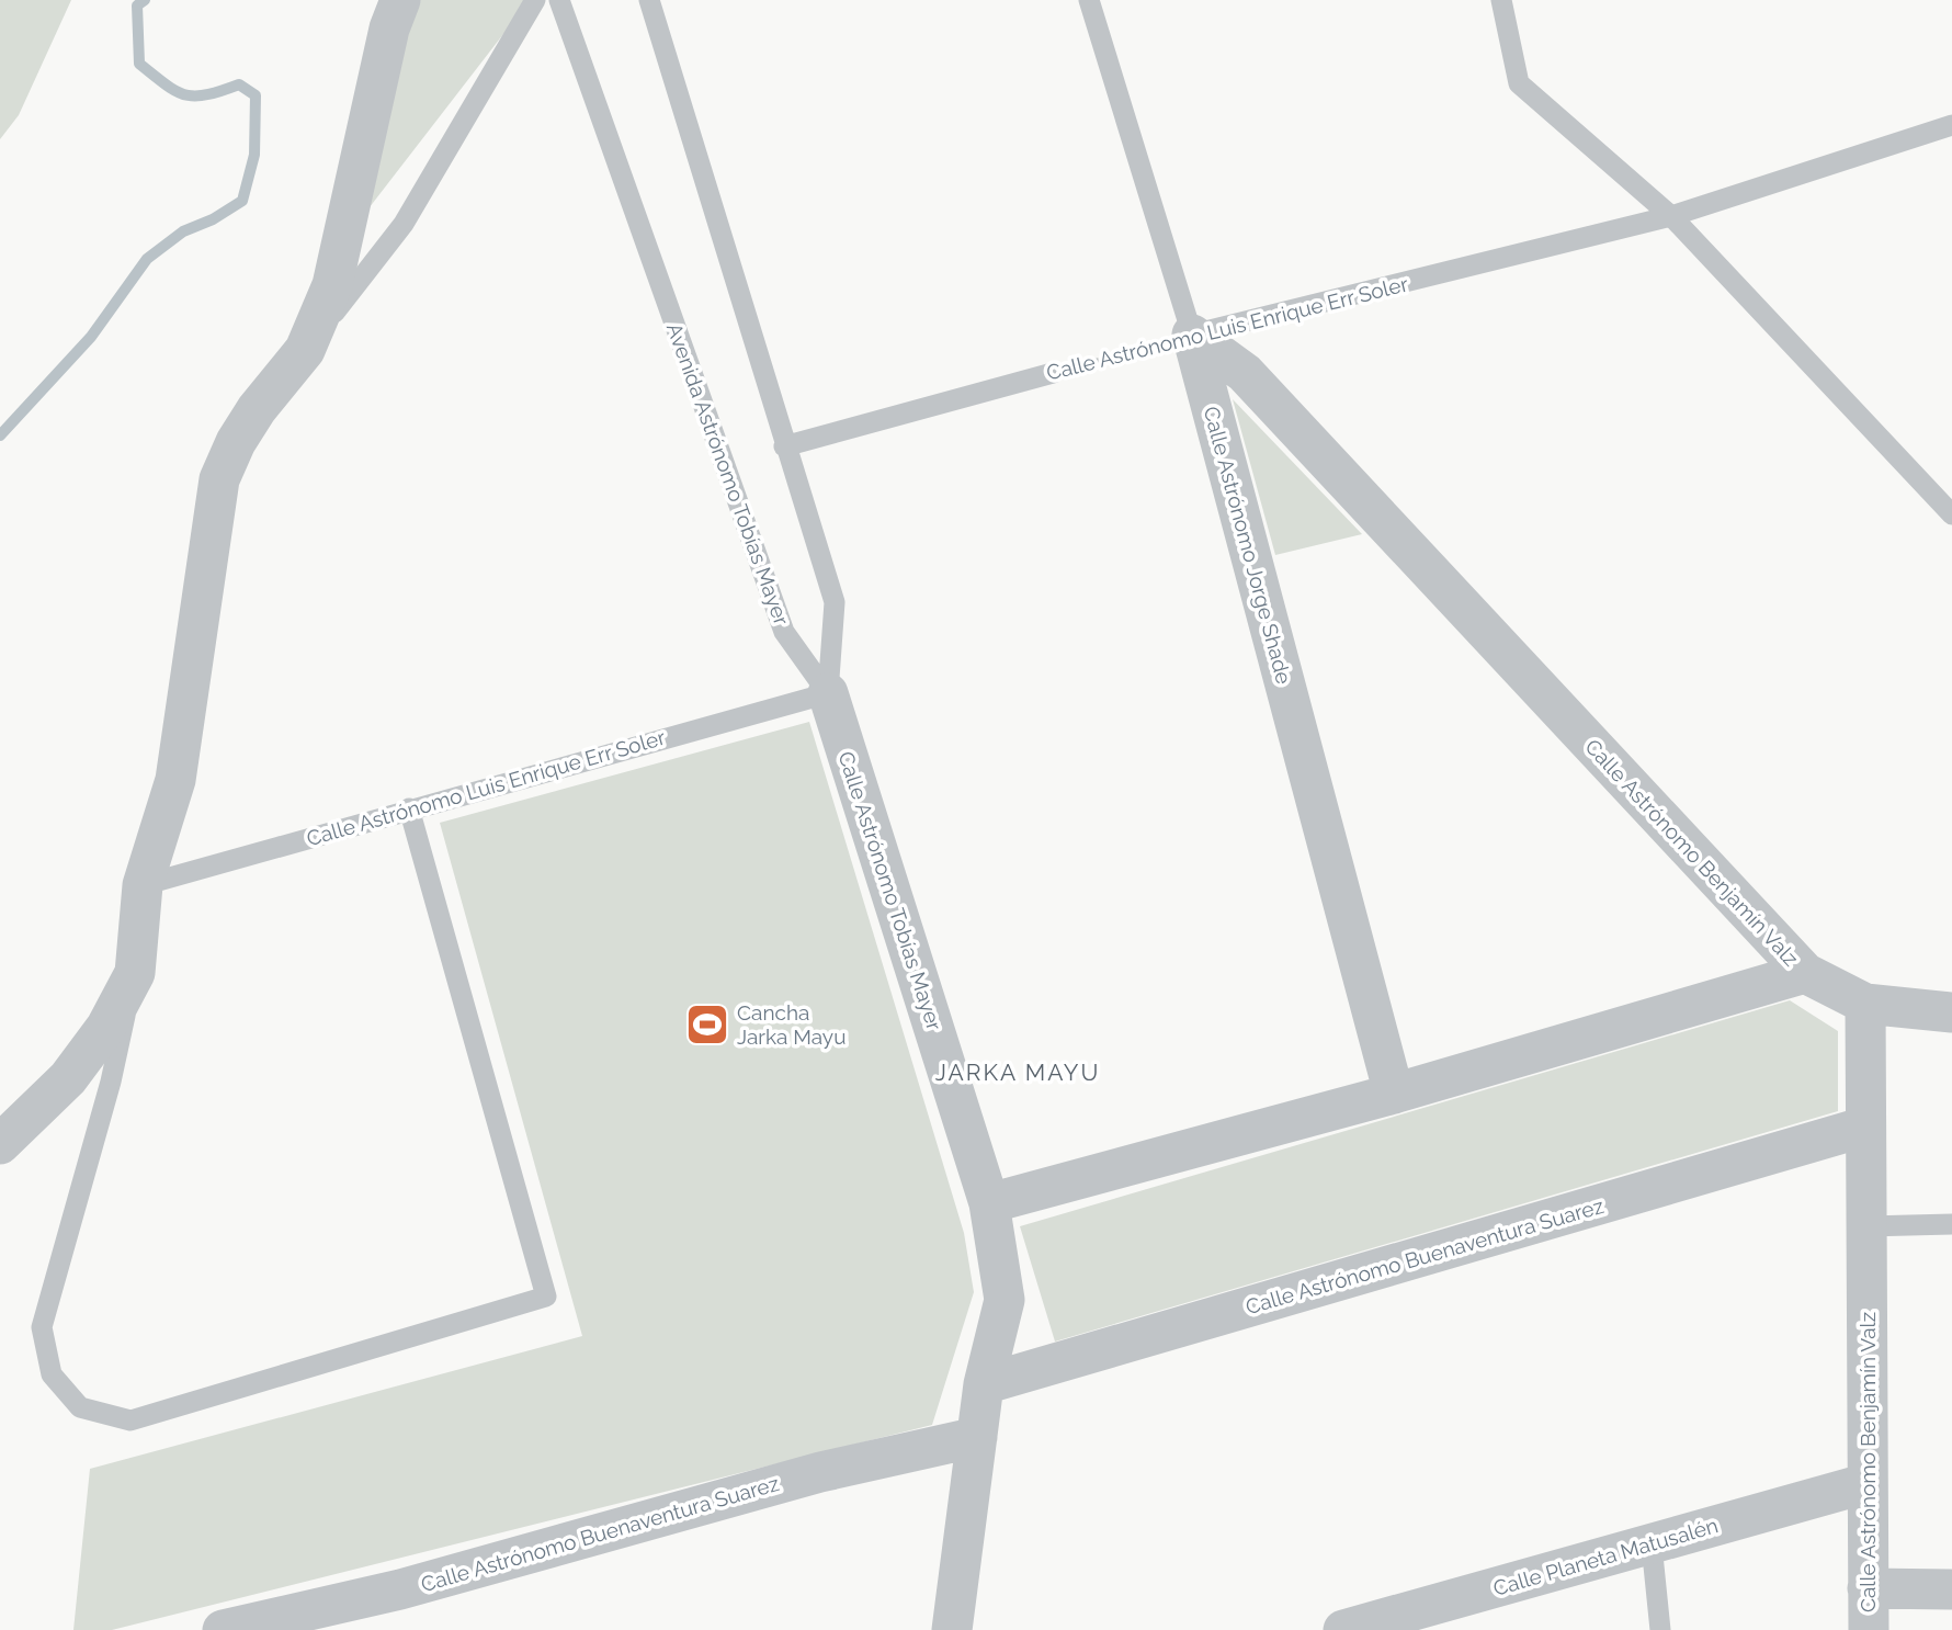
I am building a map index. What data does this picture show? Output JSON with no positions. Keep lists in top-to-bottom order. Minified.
{"streets":{"street":["Calle Astrónomo Jorge Shade","Calle Astrónomo Benjamín Valz","Calle Astrónomo Tobías Mayer","Calle Astrónomo Buenaventura Suarez","Calle Planeta Matusalén"],"lane":["Calle Astrónomo Luis Enrique Err Soler","Avenida Astrónomo Tobías Mayer"]},"crossings":[["Calle Astrónomo Luis Enrique Err Soler","Avenida Astrónomo Tobías Mayer"],["Calle Astrónomo Luis Enrique Err Soler","Calle Astrónomo Jorge Shade"],["Calle Astrónomo Luis Enrique Err Soler","Calle Astrónomo Benjamín Valz"],["Calle Astrónomo Luis Enrique Err Soler","Calle Astrónomo Tobías Mayer"],["Avenida Astrónomo Tobías Mayer","Calle Astrónomo Tobías Mayer"],["Calle Astrónomo Jorge Shade","Calle Astrónomo Benjamín Valz"],["Calle Astrónomo Benjamín Valz","Calle Astrónomo Buenaventura Suarez"],["Calle Astrónomo Benjamín Valz","Calle Planeta Matusalén"],["Calle Astrónomo Tobías Mayer","Calle Astrónomo Buenaventura Suarez"]],"districts":["JARKA MAYU"],"places":{"sports":["Cancha Jarka Mayu"]}}
